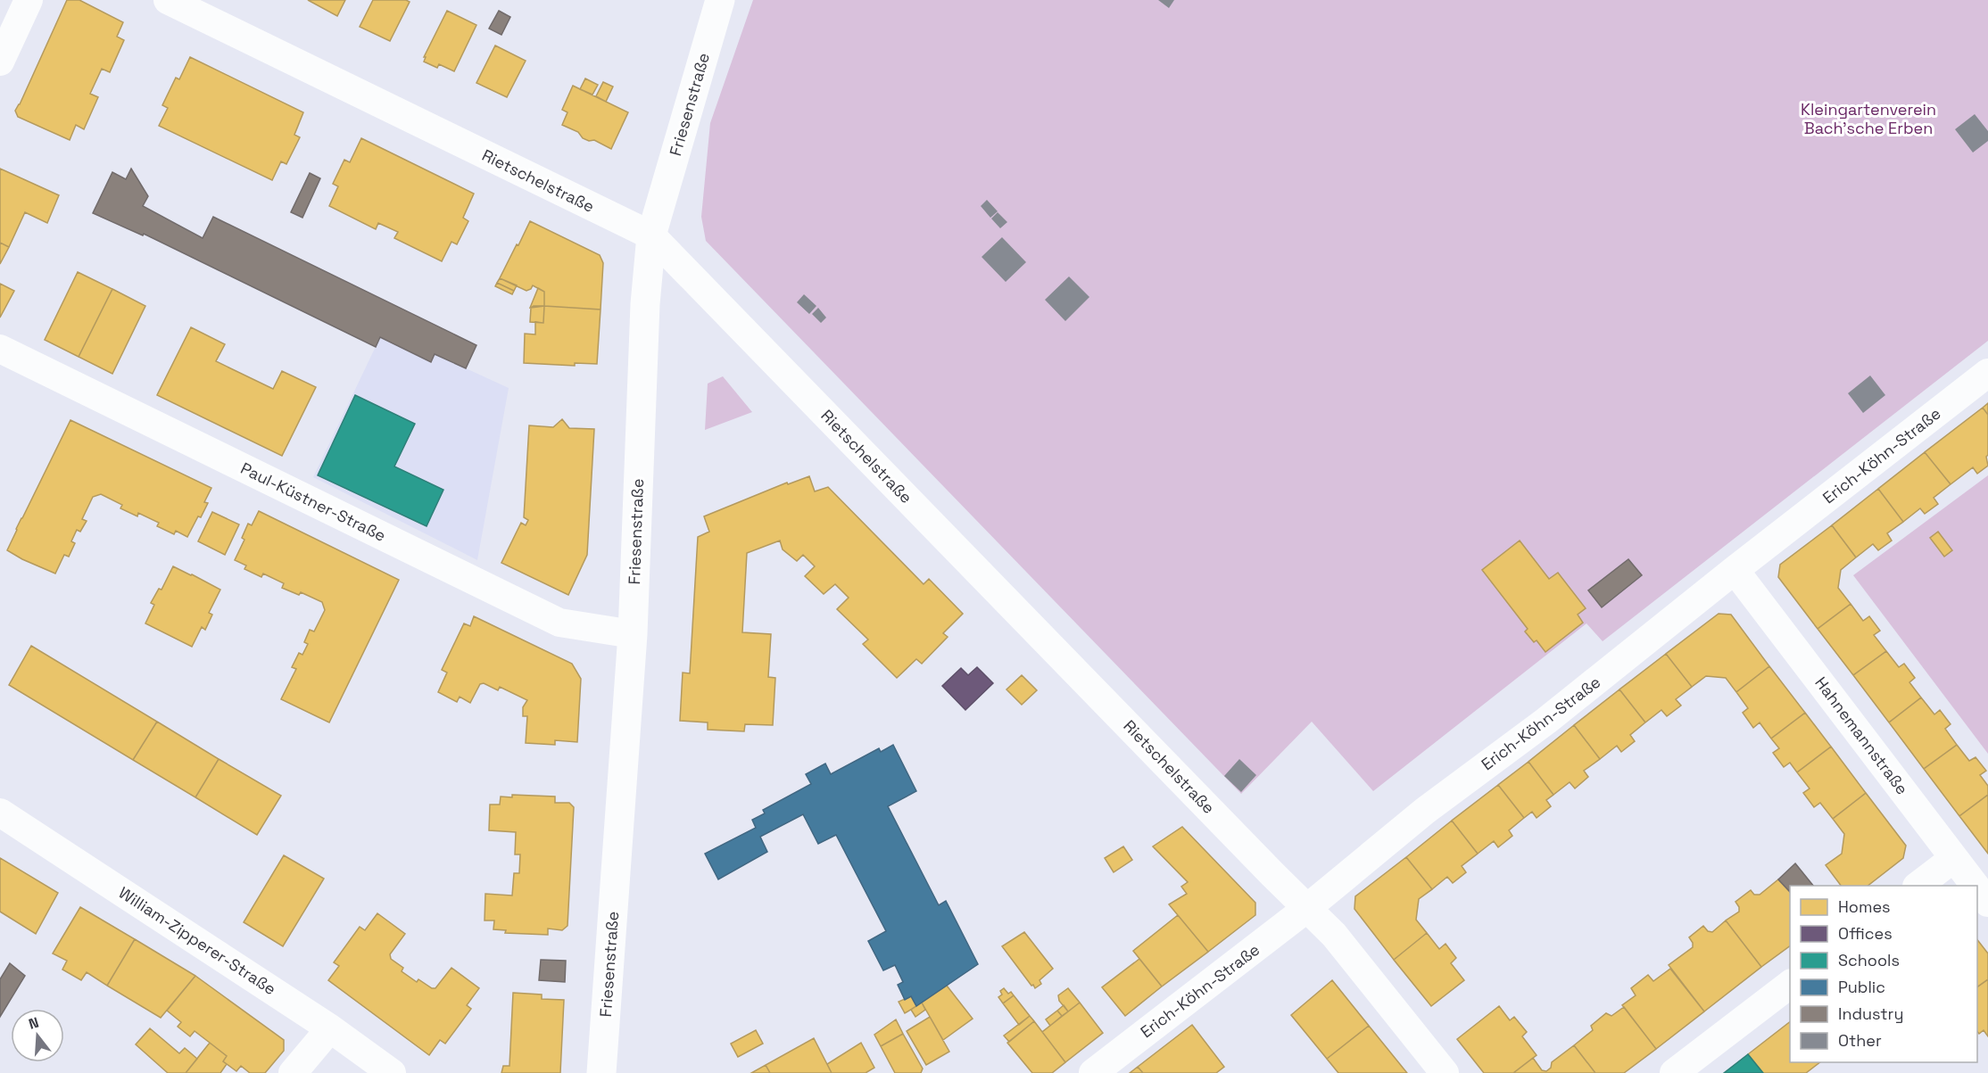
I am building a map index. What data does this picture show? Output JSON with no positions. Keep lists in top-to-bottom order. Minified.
{"streets":{"street":["Friesenstraße","Rietschelstraße","Erich-Köhn-Straße","Paul-Küstner-Straße","Hahnemannstraße","William-Zipperer-Straße"]},"crossings":[["Friesenstraße","Rietschelstraße"],["Friesenstraße","Paul-Küstner-Straße"],["Rietschelstraße","Erich-Köhn-Straße"],["Erich-Köhn-Straße","Hahnemannstraße"]],"parks":["Kleingartenverein Bach'sche Erben"],"legend":["Homes","Offices","Schools","Public","Industry","Other"],"north":"top"}
